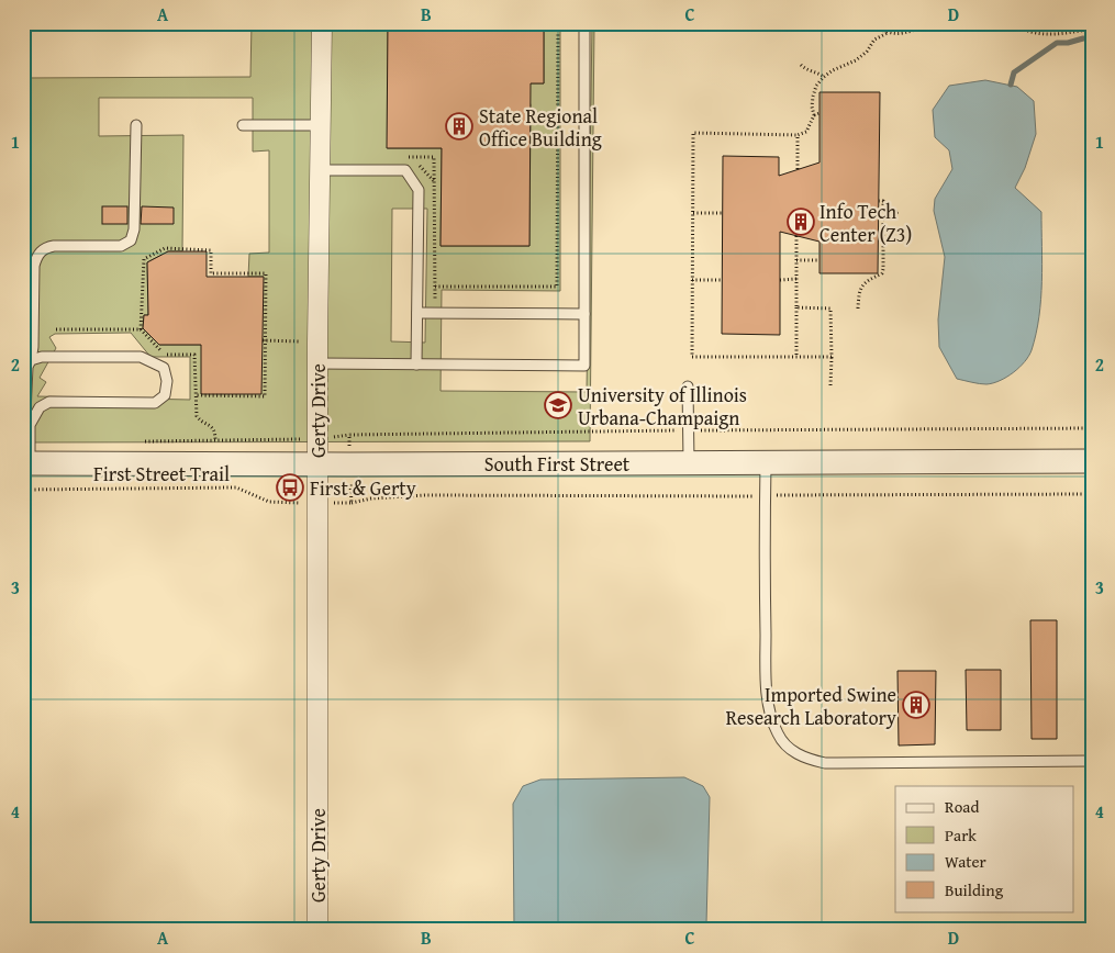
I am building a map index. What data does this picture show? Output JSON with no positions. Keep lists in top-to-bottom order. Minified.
{"streets":{"street":["Gerty Drive","South First Street"],"path":["First Street Trail"]},"crossings":[["Gerty Drive","South First Street"]],"places":{"building":["State Regional Office Building","Info Tech Center (Z3)","Imported Swine Research Laboratory"],"school or university":["University of Illinois Urbana-Champaign"],"bus stop":["First & Gerty"]},"legend":["Road","Park","Water","Building"],"grid":{"columns":["A","B","C","D"],"rows":["1","2","3","4"]}}
